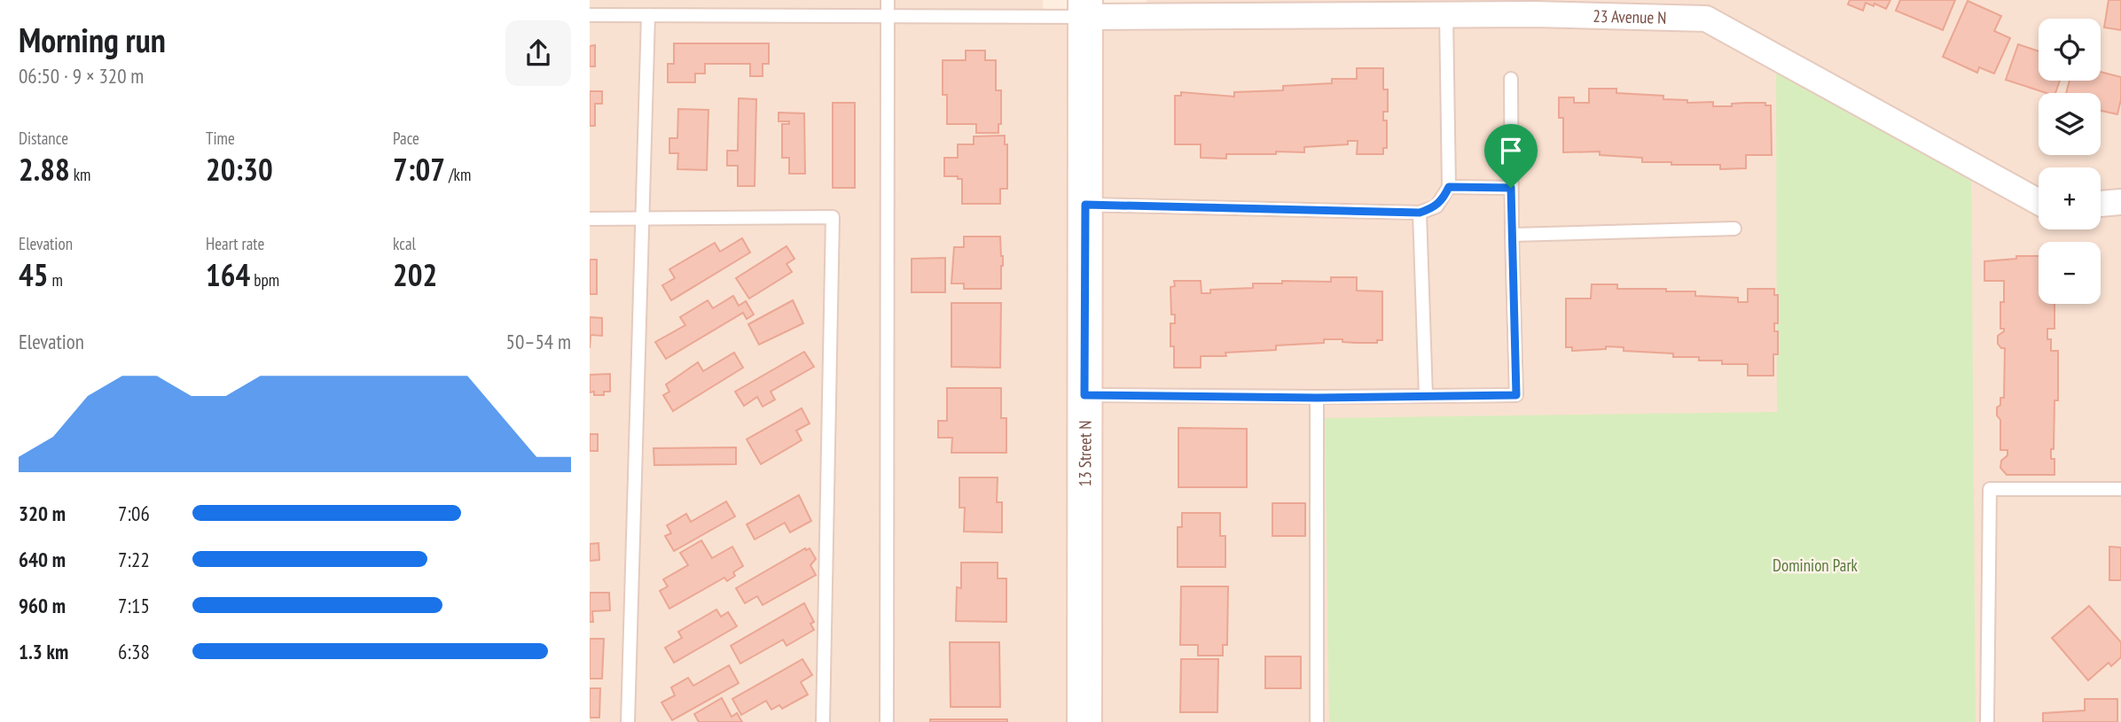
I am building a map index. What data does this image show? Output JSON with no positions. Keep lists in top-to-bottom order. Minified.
{"streets":{"street":["23 Avenue N","13 Street N"]},"crossings":[["23 Avenue N","13 Street N"]],"parks":["Dominion Park"],"page":{"heading":["Morning run","06:50 · 9 × 320 m"],"map_buttons":["+","−"],"stats":[["Distance","2.88 km"],["Time","20:30"],["Pace","7:07 /km"],["Elevation","45 m"],["Heart rate","164 bpm"],["kcal","202"]],"chart":["Elevation","50–54 m"],"list":[{"name":"320 m","note":"7:06"},{"name":"640 m","note":"7:22"},{"name":"960 m","note":"7:15"},{"name":"1.3 km","note":"6:38"}]}}
